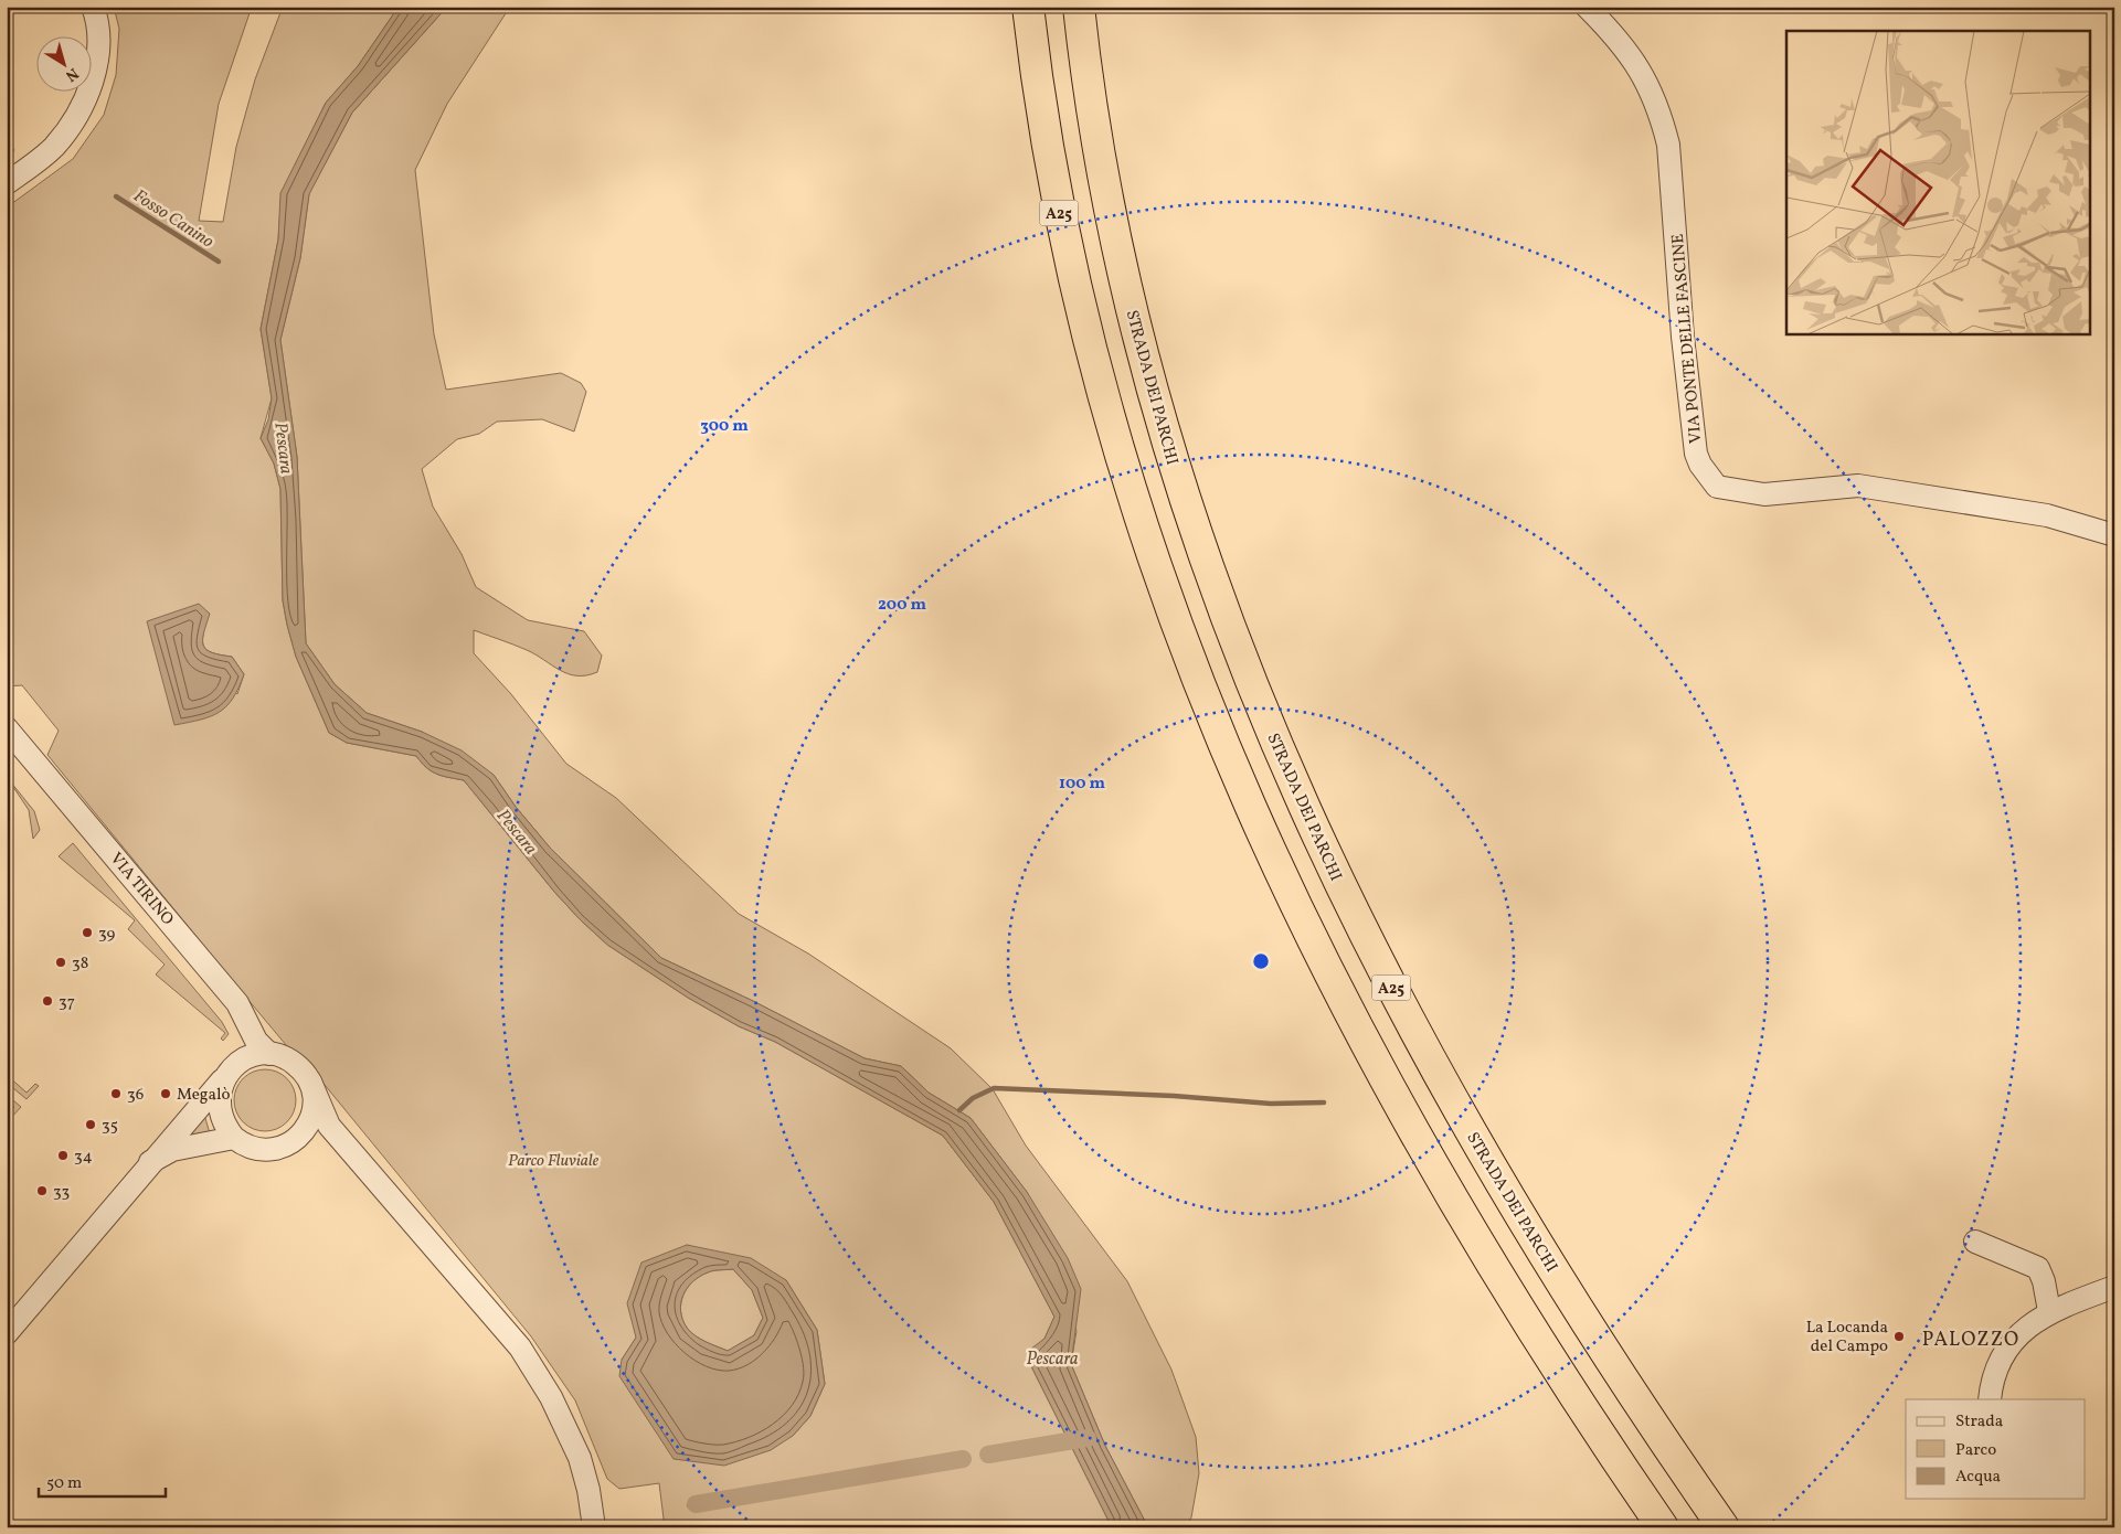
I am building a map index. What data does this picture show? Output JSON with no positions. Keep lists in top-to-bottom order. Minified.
{"streets":{"highway":["A25","STRADA DEI PARCHI"],"street":["VIA PONTE DELLE FASCINE","VIA TIRINO"]},"districts":["PALOZZO"],"water":["Fosso Canino","Pescara"],"parks":["Parco Fluviale"],"places":["39","38","37","36","Megalò","35","34","33","La Locanda del Campo"],"legend":["Strada","Parco","Acqua"],"scale_bar":"50 m","north":"bottom right","rings":["300 m","200 m","100 m"]}
